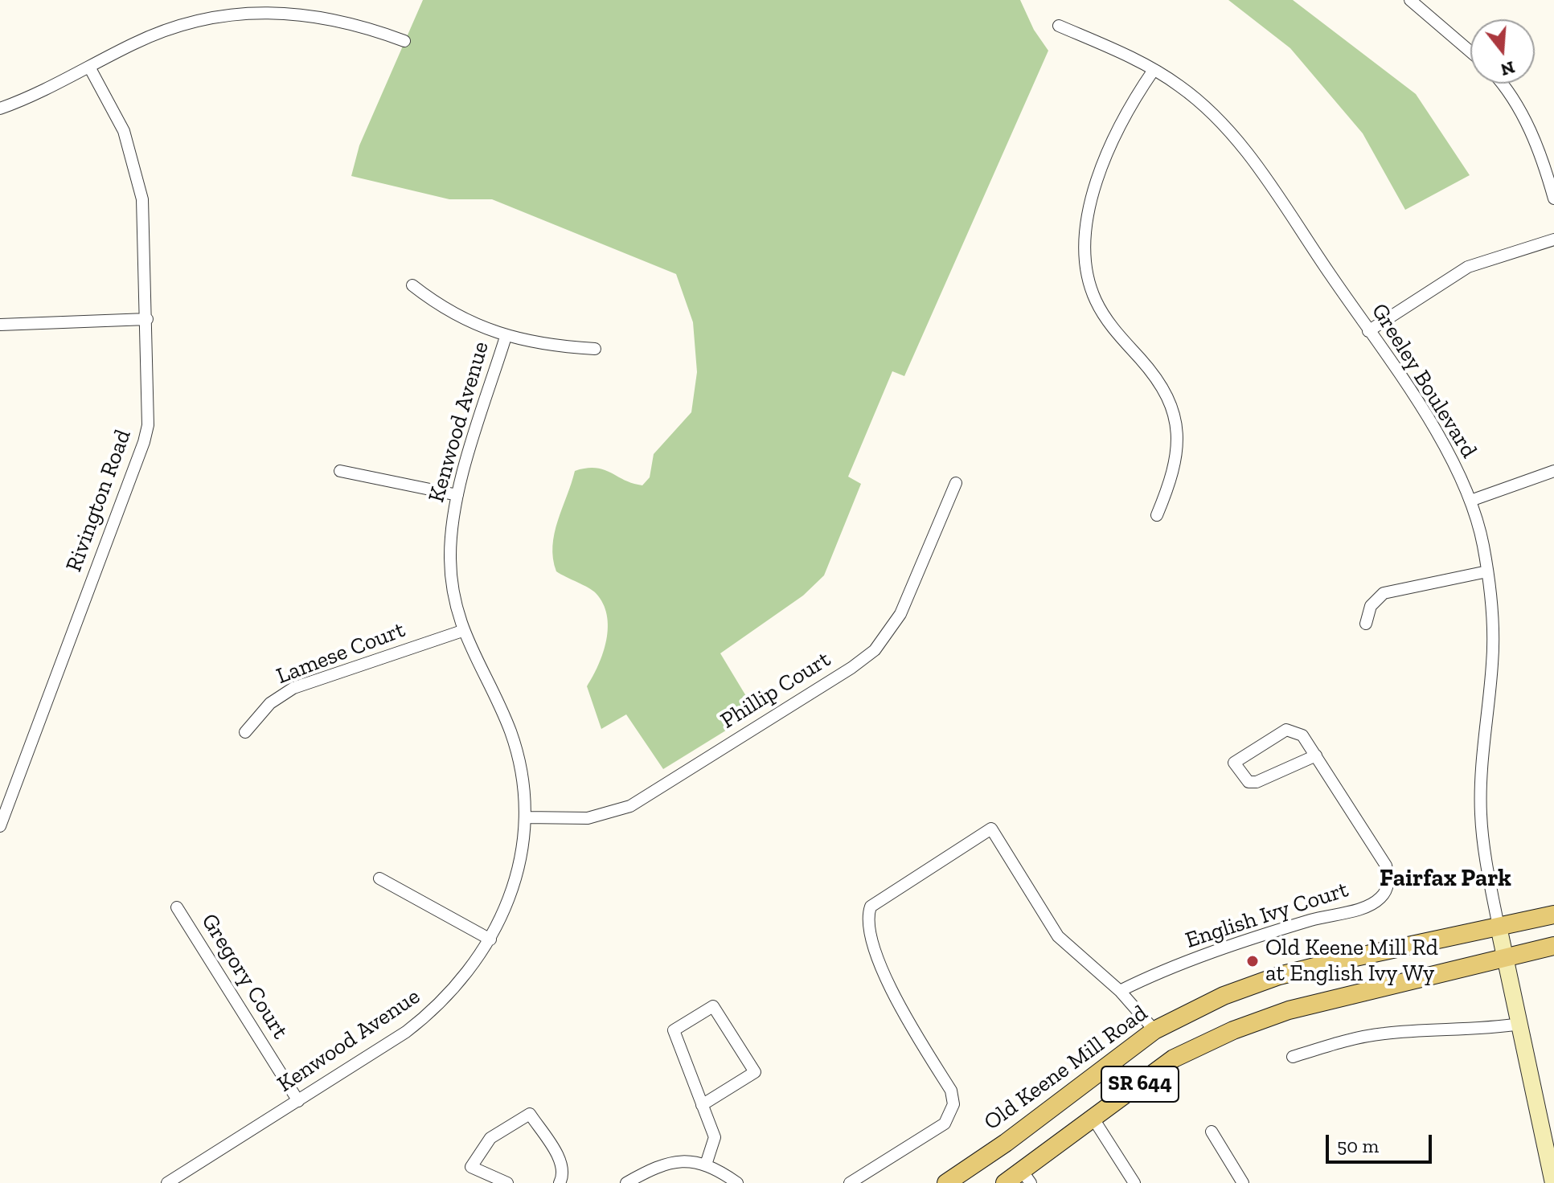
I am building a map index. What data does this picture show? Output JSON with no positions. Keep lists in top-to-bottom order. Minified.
{"streets":{"main road":["Old Keene Mill Road","SR 644"],"street":["Greeley Boulevard","Kenwood Avenue","Rivington Road","Lamese Court","Phillip Court","English Ivy Court","Gregory Court"]},"crossings":[["Greeley Boulevard","Old Keene Mill Road"],["Kenwood Avenue","Lamese Court"],["Kenwood Avenue","Phillip Court"],["Kenwood Avenue","Gregory Court"]],"districts":["Fairfax Park"],"places":["Old Keene Mill Rd at English Ivy Wy"],"scale_bar":"50 m","north":"bottom"}
